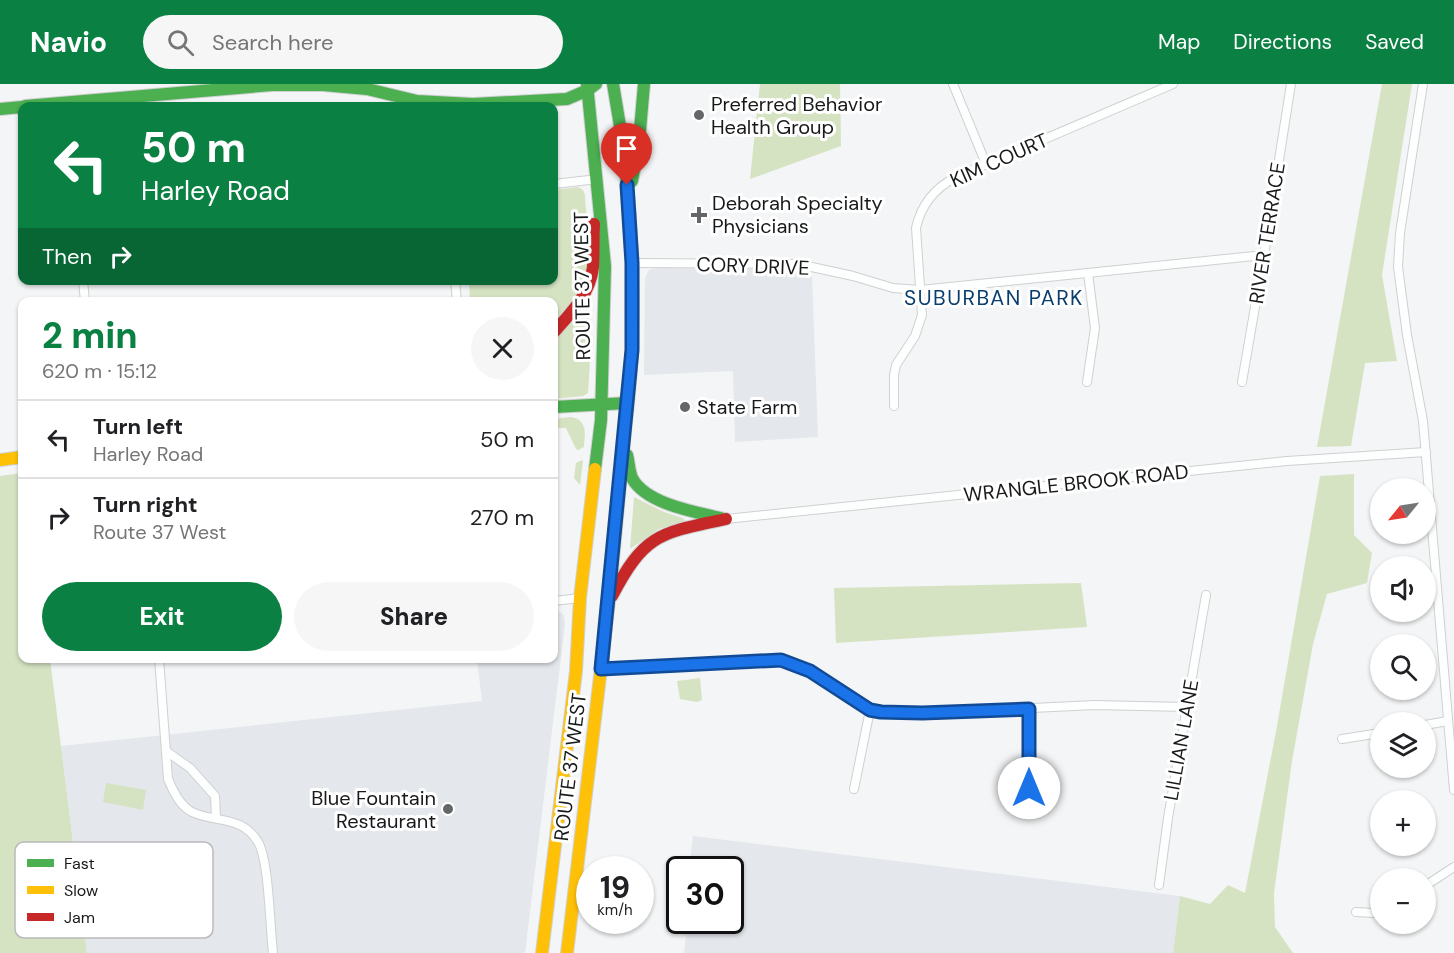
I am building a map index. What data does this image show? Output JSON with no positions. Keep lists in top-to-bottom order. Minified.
{"streets":{"main road":["ROUTE 37 WEST"],"street":["KIM COURT","RIVER TERRACE","CORY DRIVE","WRANGLE BROOK ROAD","LILLIAN LANE"]},"crossings":[["KIM COURT","CORY DRIVE"],["RIVER TERRACE","CORY DRIVE"],["CORY DRIVE","ROUTE 37 WEST"]],"districts":["SUBURBAN PARK"],"places":{"other":["Preferred Behavior Health Group","State Farm","Blue Fountain Restaurant"],"health":["Deborah Specialty Physicians"]},"legend":["Fast","Slow","Jam"],"north":"bottom left","page":{"header":"Navio","search":"Search here","nav":["Map","Directions","Saved"],"turn":["50 m","Harley Road"],"then":"Then","heading":["2 min","620 m · 15:12"],"list":[{"name":"Turn left","note":"Harley Road","value":"50 m"},{"name":"Turn right","note":"Route 37 West","value":"270 m"}],"map_buttons":["+","−"],"buttons":["Exit","Share"],"speed":"19 km/h","limit":"30"}}
